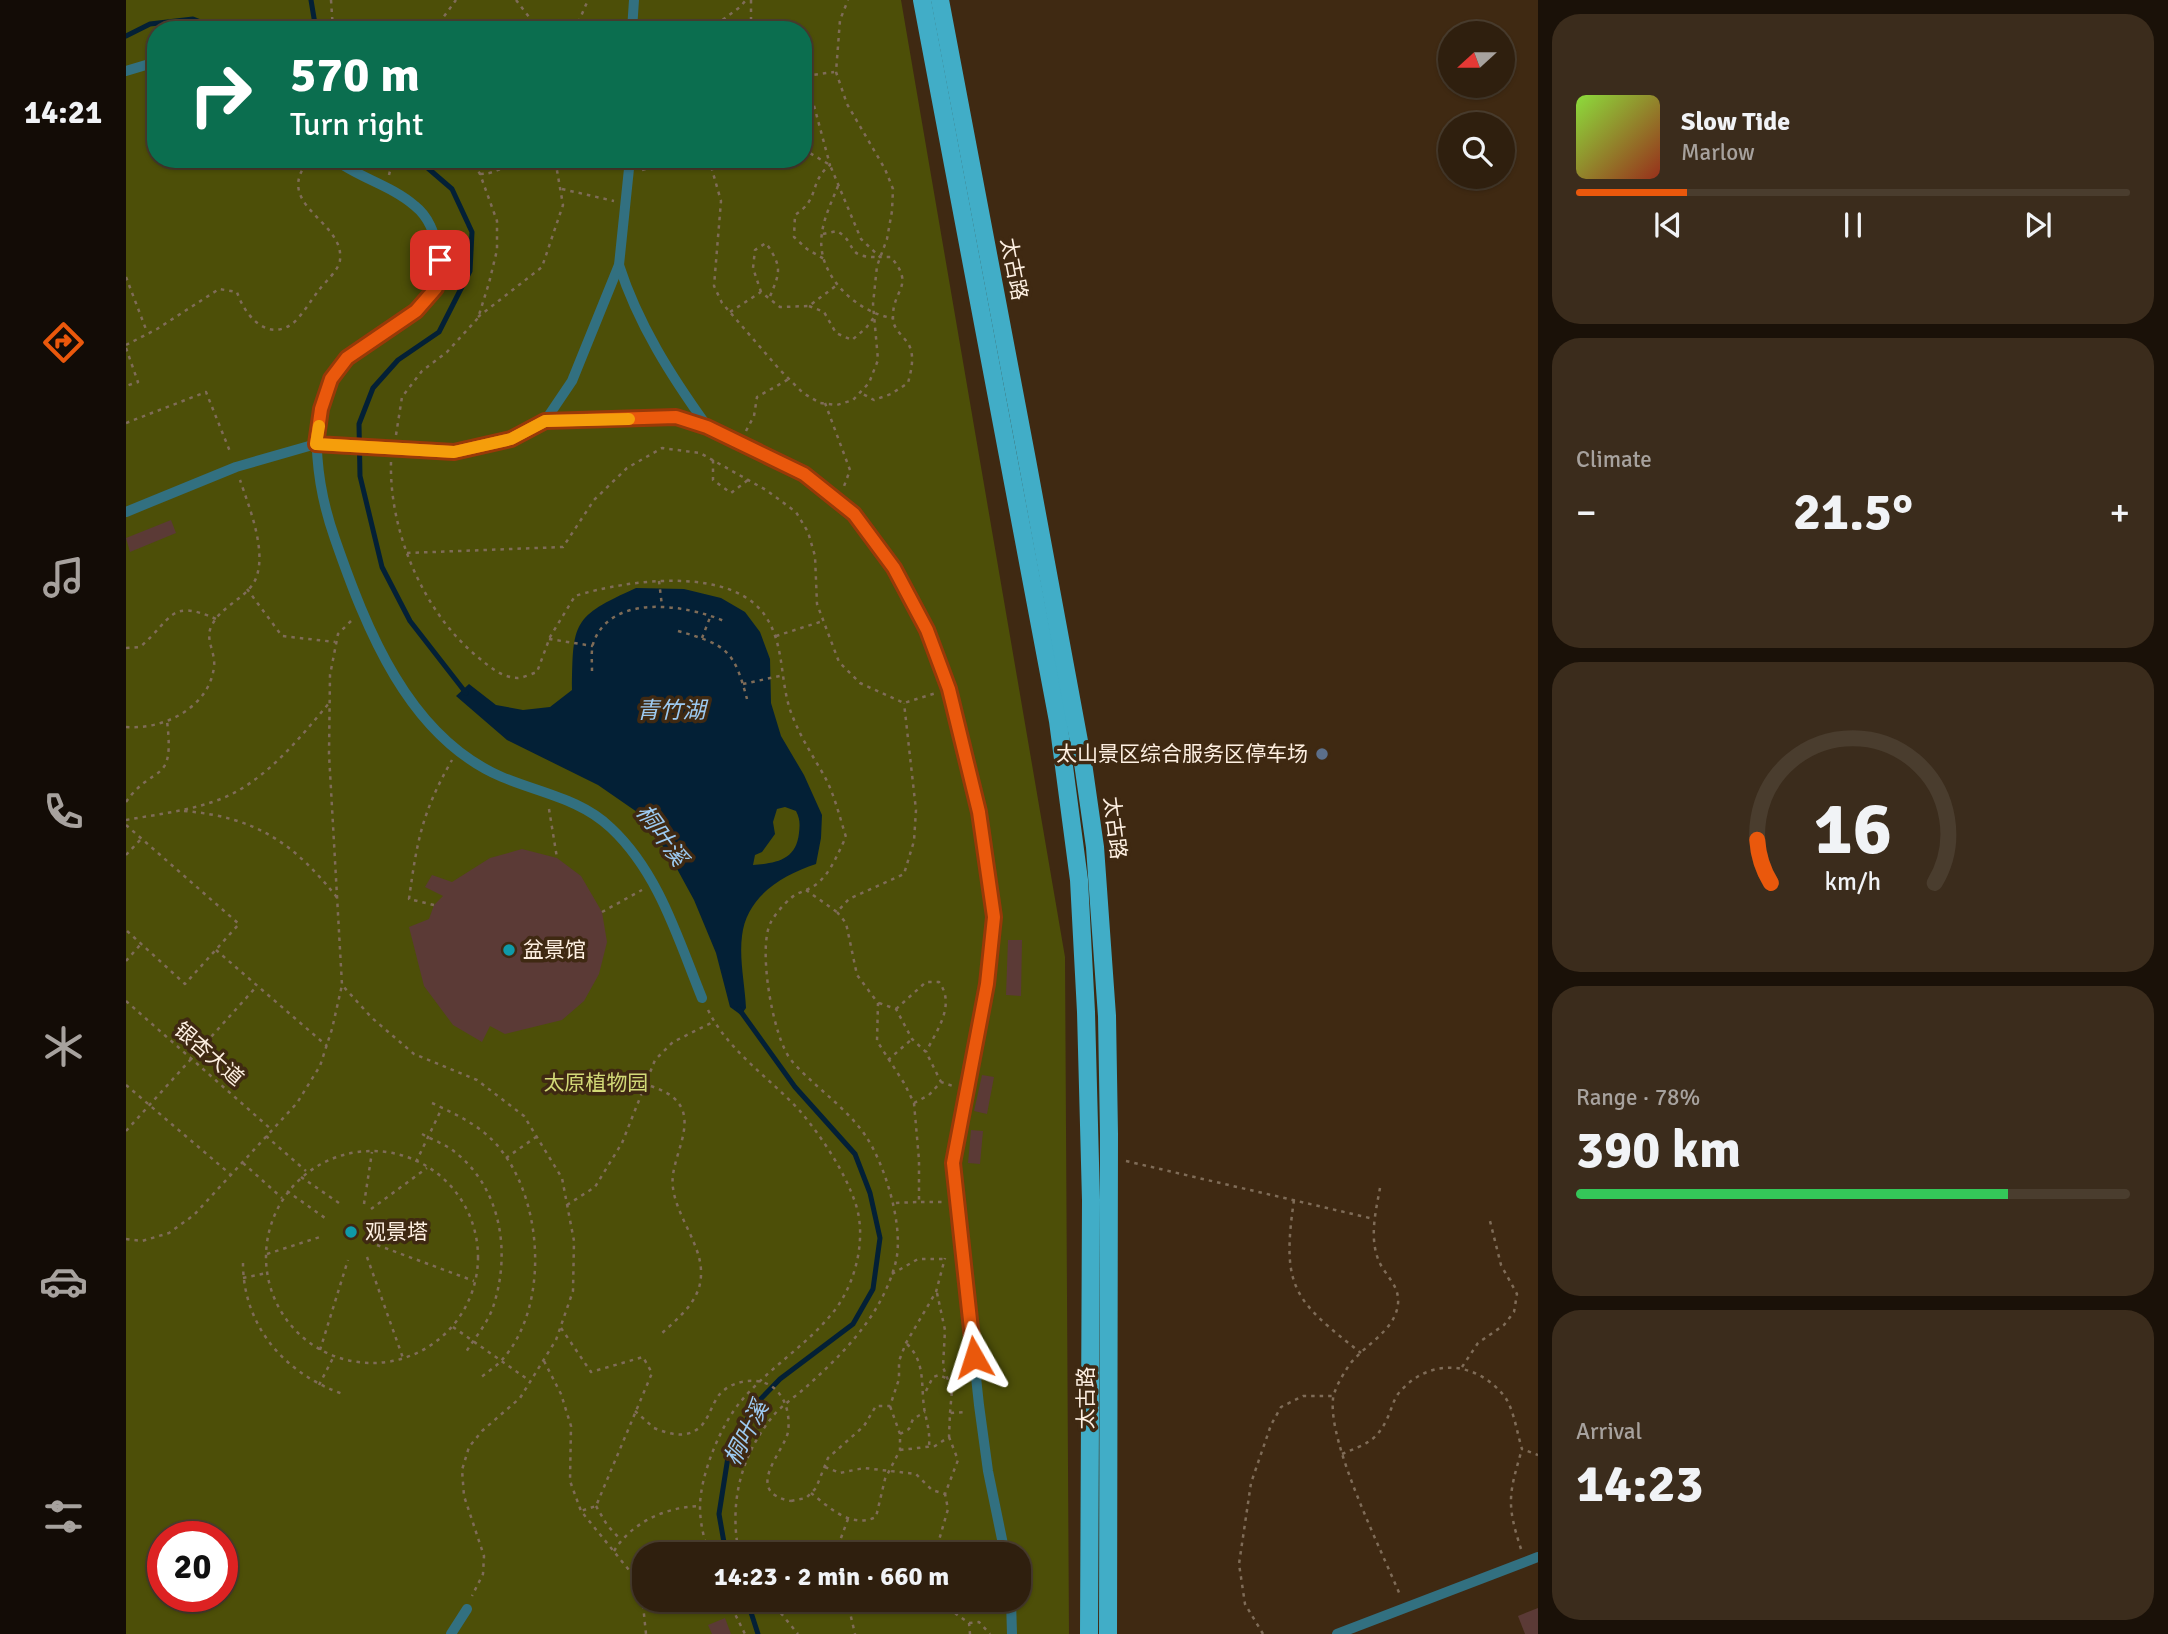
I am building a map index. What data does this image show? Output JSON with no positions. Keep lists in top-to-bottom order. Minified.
{"streets":{"main road":["太古路"],"path":["银杏大道"]},"water":["青竹湖","桐叶溪"],"parks":["太原植物园"],"places":["太山景区综合服务区停车场","盆景馆","观景塔"],"north":"left","page":{"tabs":"14:21","turn":["570 m","Turn right"],"song":["Slow Tide","Marlow"],"tile":["Climate",["Range · 78%","390 km"],["Arrival","14:23"]],"heat":["−","21.5°","+"],"limit":"20","trip":"14:23 · 2 min · 660 m","gauge":["16","km/h"]}}
